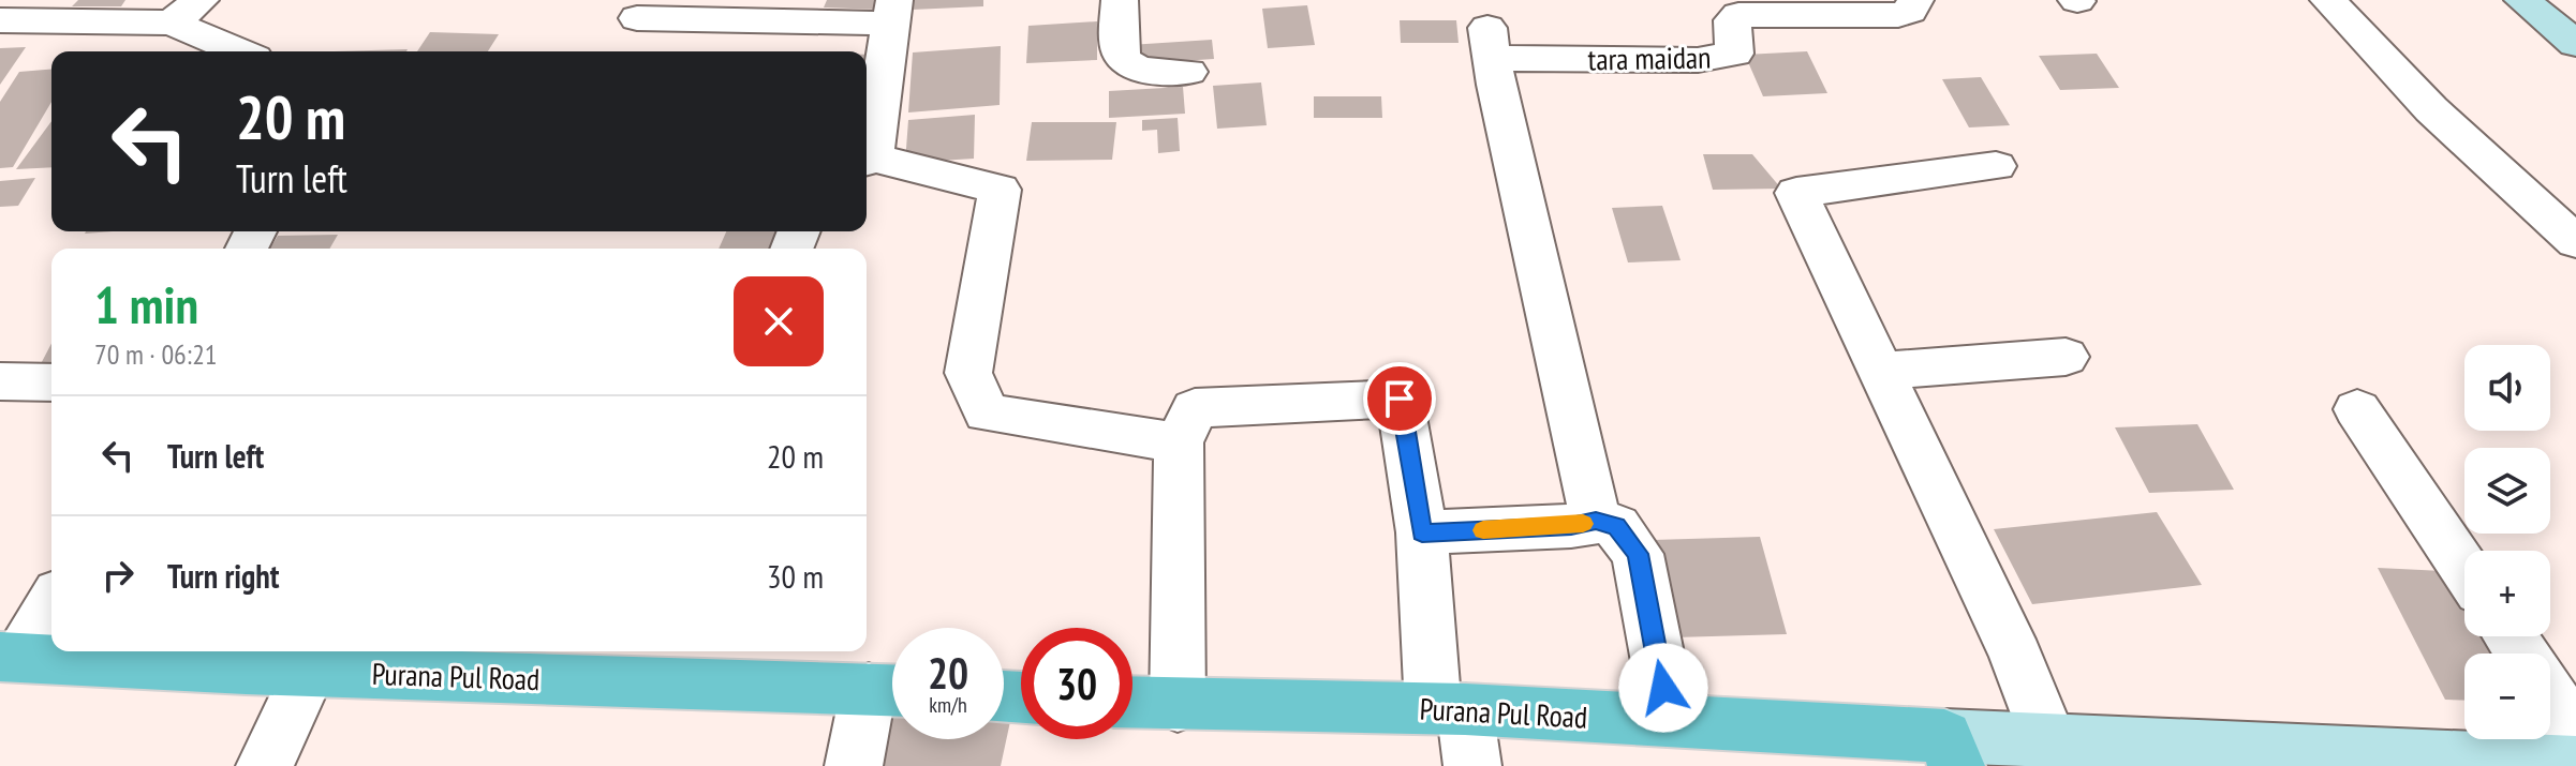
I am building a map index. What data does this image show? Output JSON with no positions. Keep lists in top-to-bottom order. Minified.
{"streets":{"main road":["Purana Pul Road"],"street":["tara maidan"]},"page":{"turn":["20 m","Turn left"],"heading":["1 min","70 m · 06:21"],"map_buttons":["+","−"],"list":[{"name":"Turn left","value":"20 m"},{"name":"Turn right","value":"30 m"}],"speed":"20 km/h","limit":"30"}}
